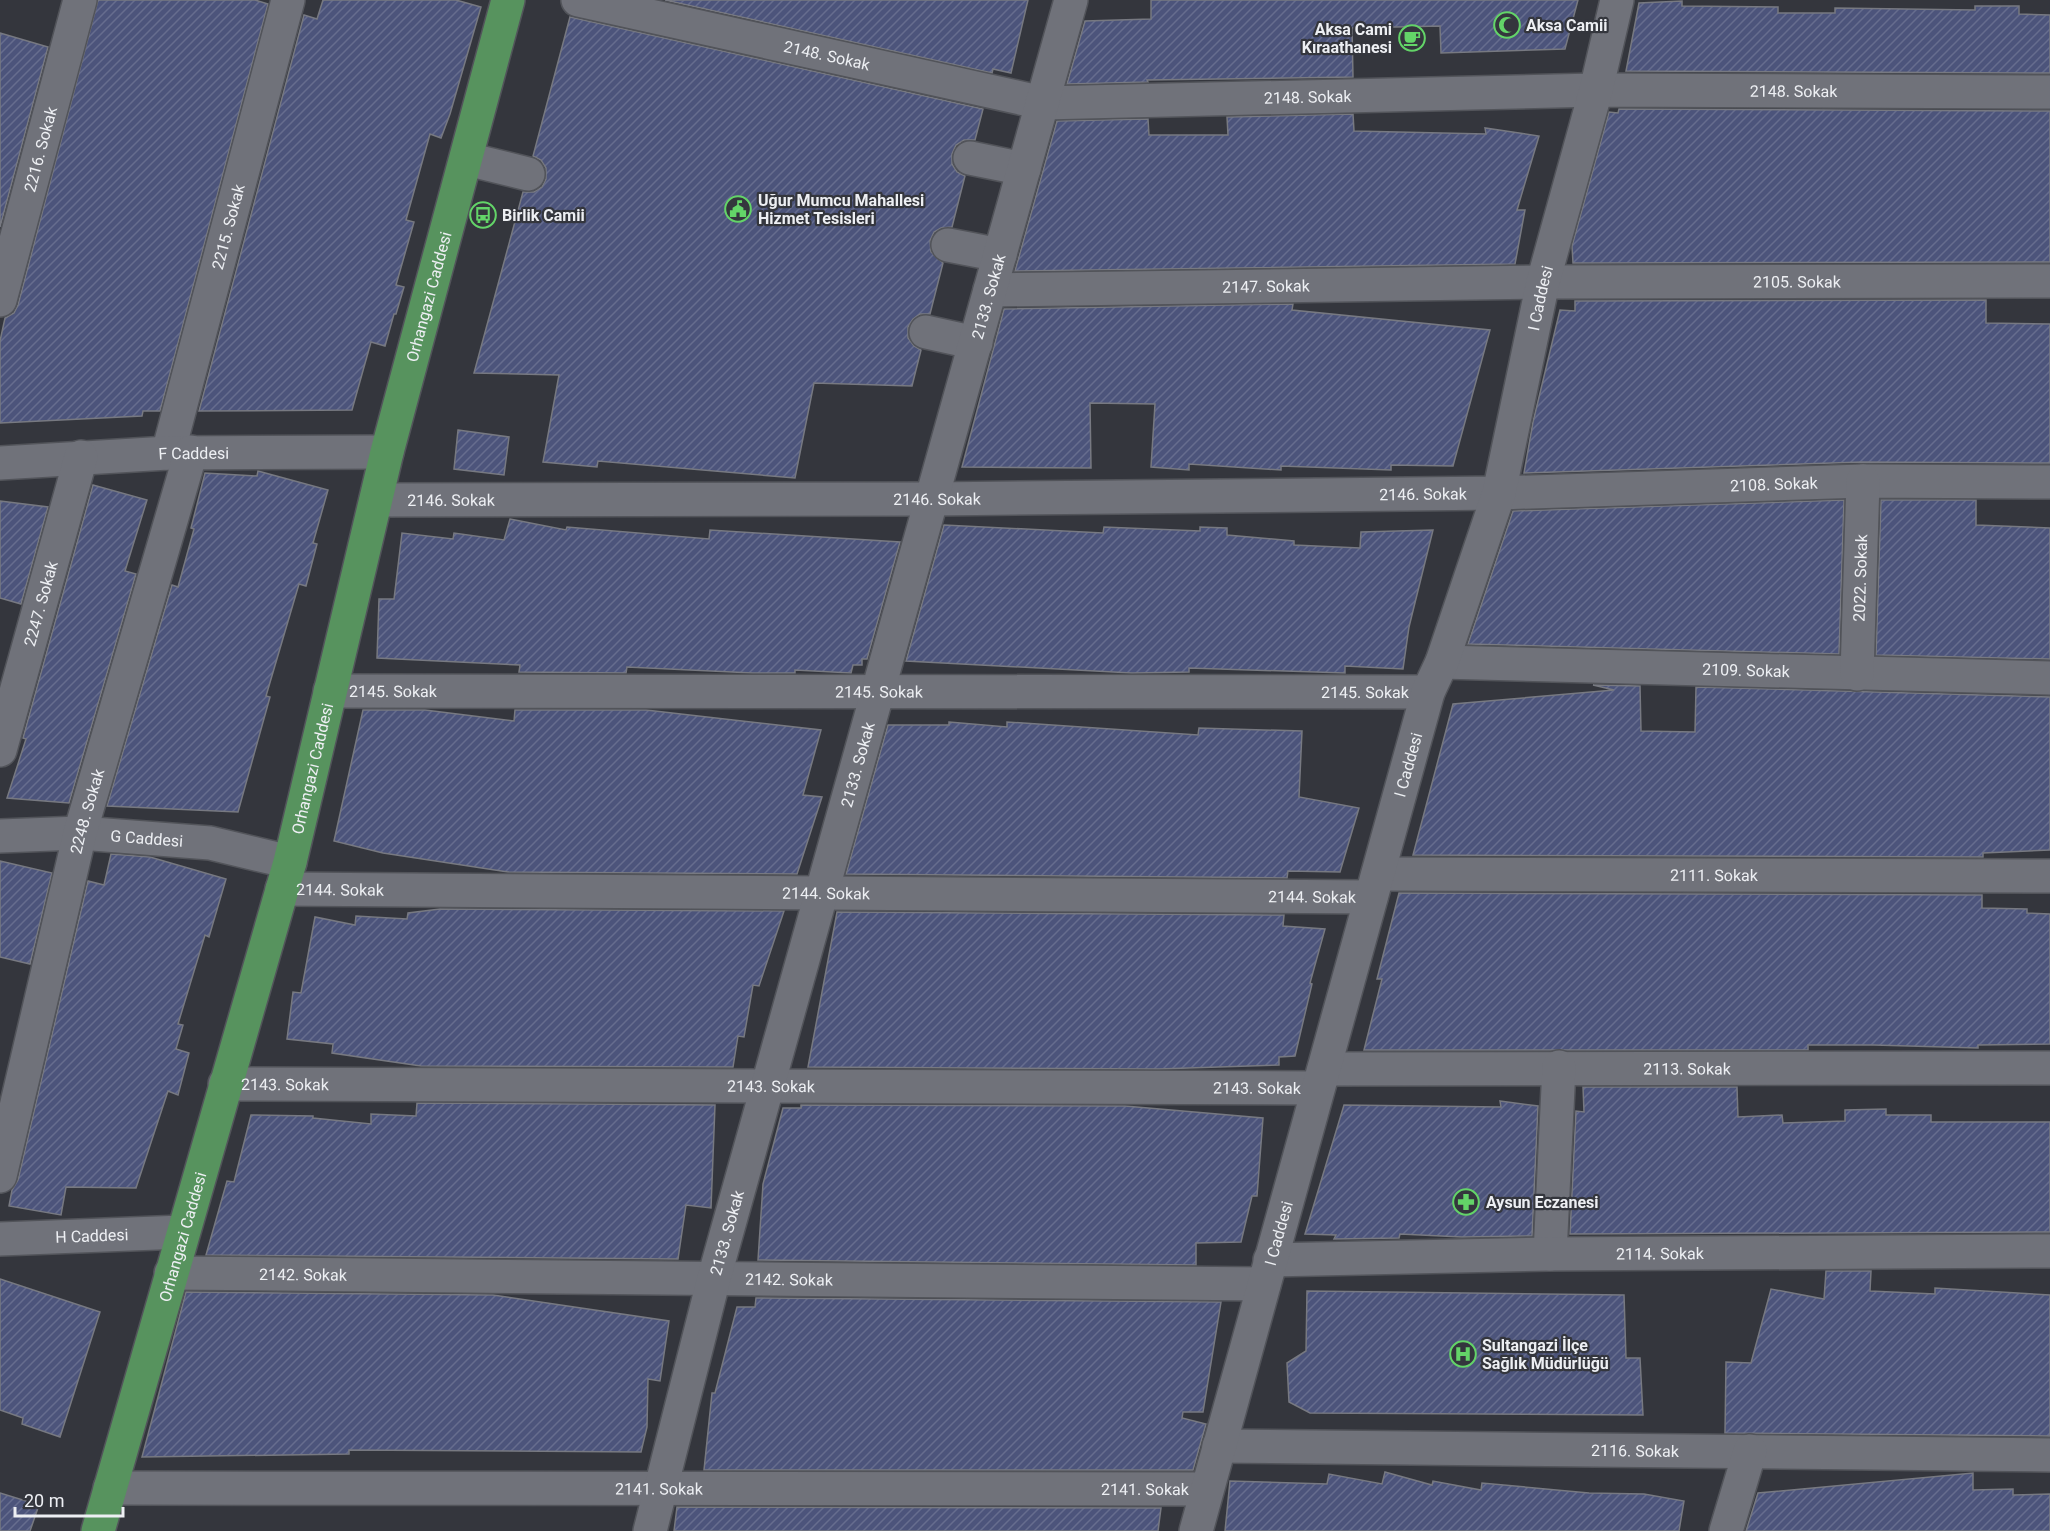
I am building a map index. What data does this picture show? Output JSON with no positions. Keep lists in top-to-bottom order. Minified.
{"streets":{"main road":["Orhangazi Caddesi"],"street":["2148. Sokak","2216. Sokak","2215. Sokak","2105. Sokak","2147. Sokak","2133. Sokak","I Caddesi","F Caddesi","2108. Sokak","2146. Sokak","2022. Sokak","2247. Sokak","2109. Sokak","2145. Sokak","2248. Sokak","G Caddesi","2111. Sokak","2144. Sokak","2113. Sokak","2143. Sokak","H Caddesi","2114. Sokak","2142. Sokak","2116. Sokak","2141. Sokak"]},"crossings":[["2148. Sokak","2133. Sokak"],["2148. Sokak","I Caddesi"],["2215. Sokak","F Caddesi"],["2215. Sokak","2248. Sokak"],["2105. Sokak","2147. Sokak"],["2105. Sokak","I Caddesi"],["2147. Sokak","2133. Sokak"],["2147. Sokak","I Caddesi"],["Orhangazi Caddesi","F Caddesi"],["Orhangazi Caddesi","2146. Sokak"],["Orhangazi Caddesi","2145. Sokak"],["Orhangazi Caddesi","G Caddesi"],["Orhangazi Caddesi","2144. Sokak"],["Orhangazi Caddesi","2143. Sokak"],["Orhangazi Caddesi","H Caddesi"],["Orhangazi Caddesi","2142. Sokak"],["Orhangazi Caddesi","2141. Sokak"],["2133. Sokak","2146. Sokak"],["2133. Sokak","2145. Sokak"],["2133. Sokak","2144. Sokak"],["2133. Sokak","2143. Sokak"],["2133. Sokak","2142. Sokak"],["2133. Sokak","2141. Sokak"],["I Caddesi","2108. Sokak"],["I Caddesi","2146. Sokak"],["I Caddesi","2109. Sokak"],["I Caddesi","2145. Sokak"],["I Caddesi","2111. Sokak"],["I Caddesi","2144. Sokak"],["I Caddesi","2113. Sokak"],["I Caddesi","2143. Sokak"],["I Caddesi","2114. Sokak"],["I Caddesi","2142. Sokak"],["I Caddesi","2116. Sokak"],["I Caddesi","2141. Sokak"],["F Caddesi","2247. Sokak"],["F Caddesi","2248. Sokak"],["2108. Sokak","2146. Sokak"],["2108. Sokak","2022. Sokak"],["2022. Sokak","2109. Sokak"],["2248. Sokak","G Caddesi"],["G Caddesi","2144. Sokak"],["2111. Sokak","2144. Sokak"],["2113. Sokak","2143. Sokak"],["2114. Sokak","2142. Sokak"]],"places":{"mosque":["Aksa Camii"],"cafe":["Aksa Cami Kıraathanesi"],"public building":["Uğur Mumcu Mahallesi Hizmet Tesisleri"],"bus stop":["Birlik Camii"],"pharmacy":["Aysun Eczanesi"],"hospital":["Sultangazi İlçe Sağlık Müdürlüğü"]},"scale_bar":"20 m"}
